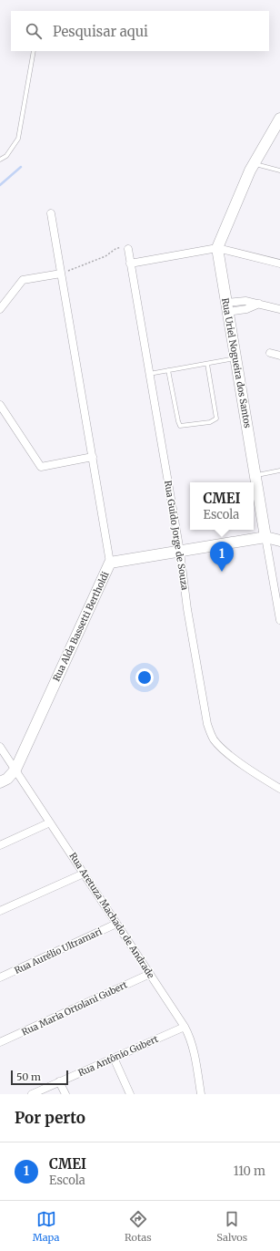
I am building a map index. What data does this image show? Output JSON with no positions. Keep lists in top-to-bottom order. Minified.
{"streets":{"street":["Rua Uriel Nogueira dos Santos","Rua Guido Jorge de Souza","Rua Alda Bassetti Bertholdi","Rua Aretuza Machado de Andrade","Rua Aurélio Ultramari","Rua Maria Ortolani Gubert","Rua Antônio Gubert"]},"crossings":[["Rua Uriel Nogueira dos Santos","Rua Alda Bassetti Bertholdi"],["Rua Guido Jorge de Souza","Rua Alda Bassetti Bertholdi"],["Rua Alda Bassetti Bertholdi","Rua Aretuza Machado de Andrade"],["Rua Aretuza Machado de Andrade","Rua Aurélio Ultramari"],["Rua Aretuza Machado de Andrade","Rua Maria Ortolani Gubert"],["Rua Aretuza Machado de Andrade","Rua Antônio Gubert"]],"scale_bar":"50 m","page":{"search":"Pesquisar aqui","popup":["CMEI","Escola"],"pins":"1","scale":"50 m","heading":"Por perto","list":[{"mark":"1","name":"CMEI","note":"Escola","value":"110 m"}],"nav":["Mapa","Rotas","Salvos"]}}
